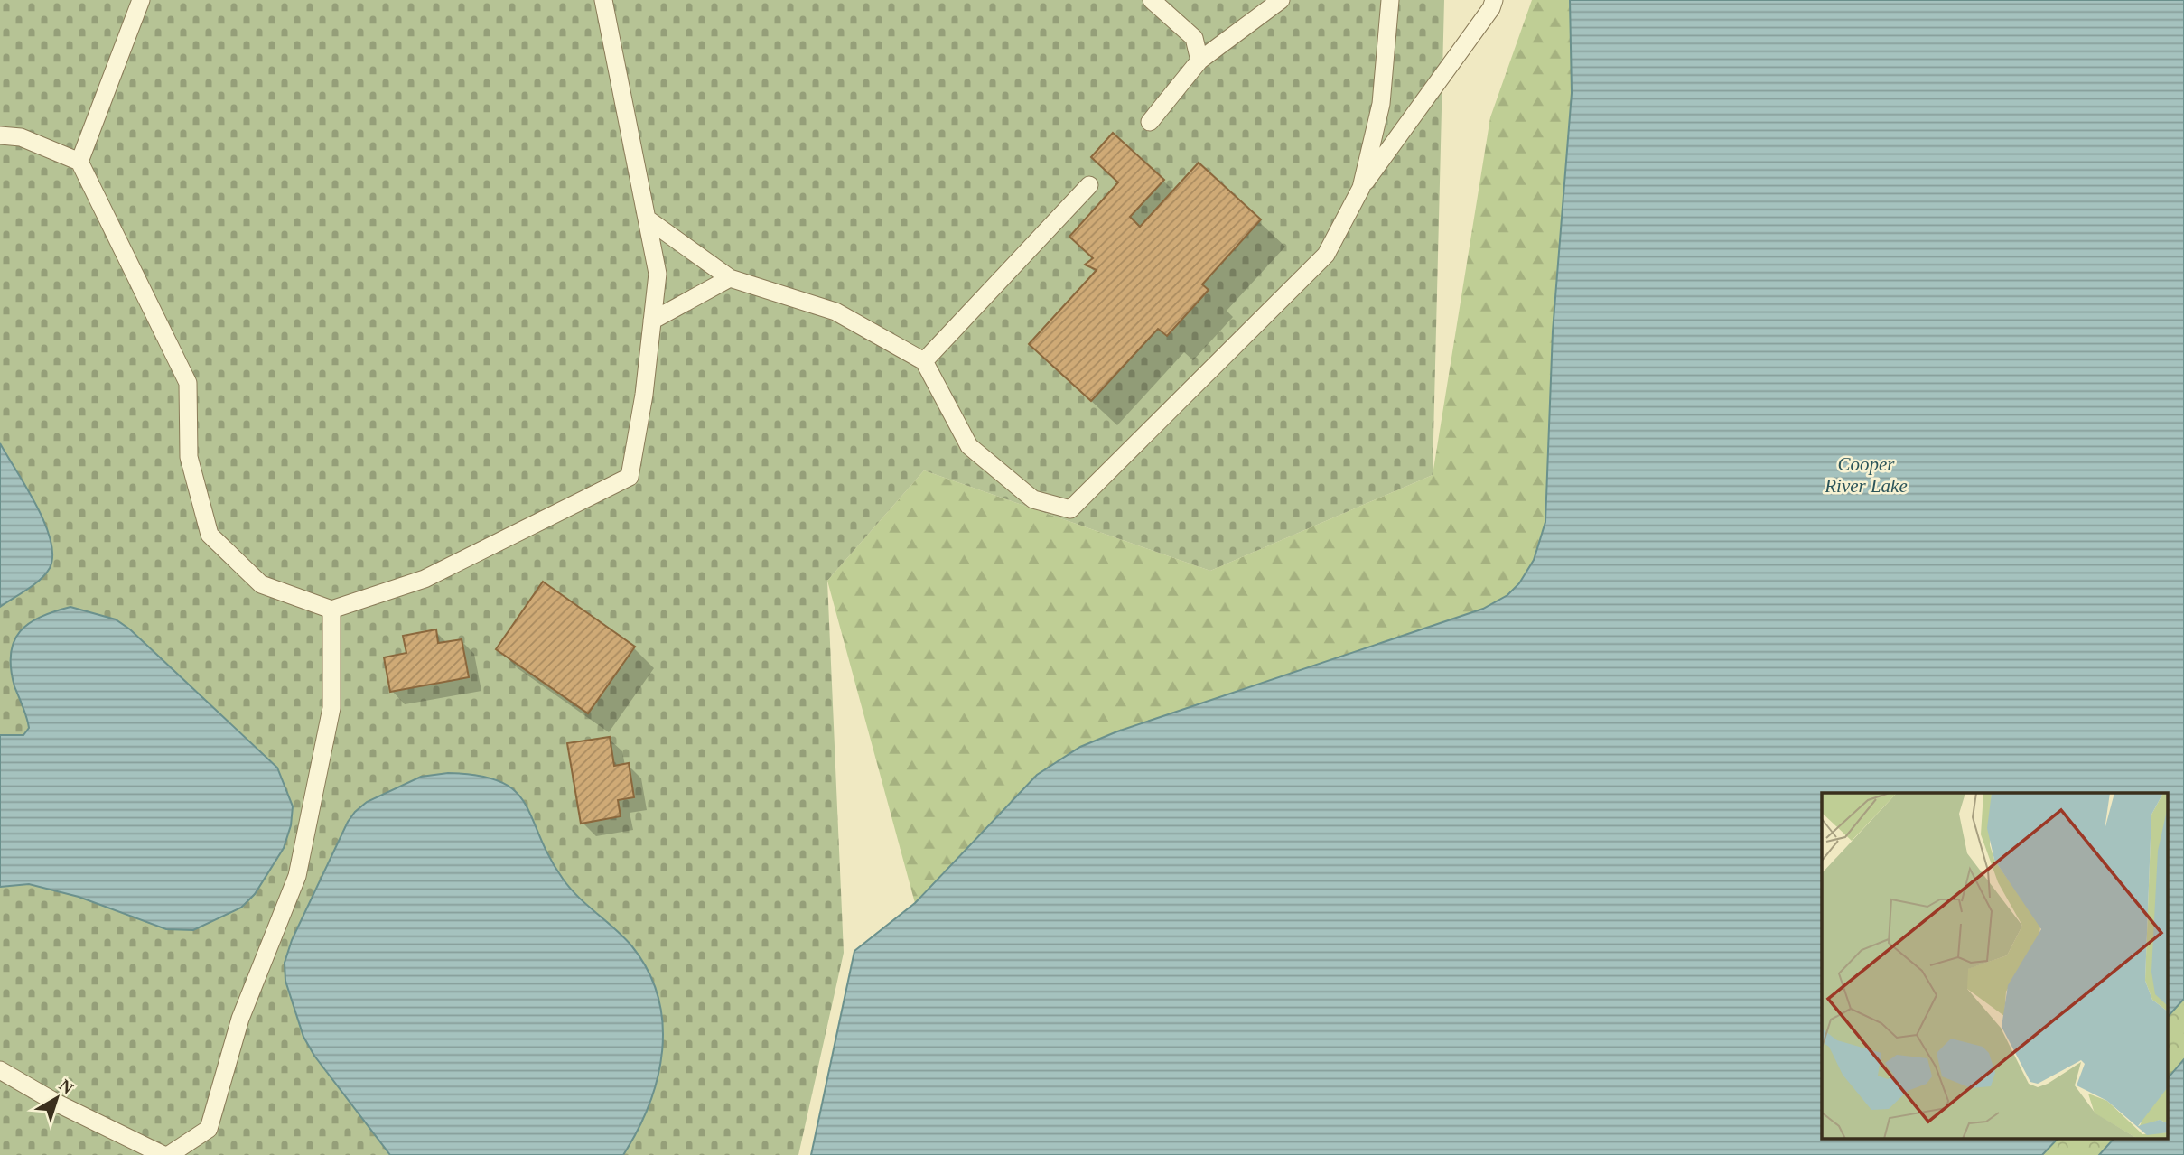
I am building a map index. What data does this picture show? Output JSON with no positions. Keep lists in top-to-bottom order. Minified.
{"water":["Cooper River Lake"],"north":"top right"}
